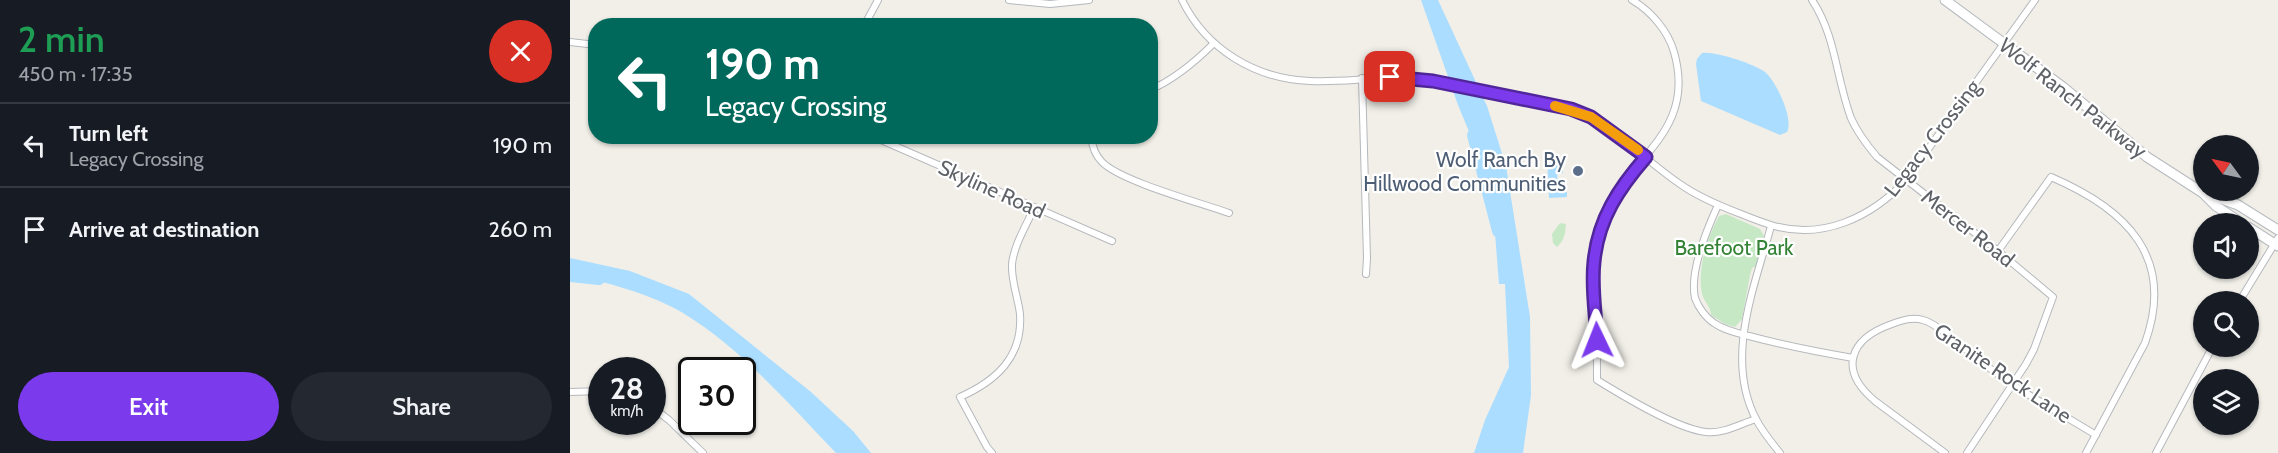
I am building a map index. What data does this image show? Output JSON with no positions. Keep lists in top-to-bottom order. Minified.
{"streets":{"street":["Wolf Ranch Parkway","Legacy Crossing","Skyline Road","Mercer Road","Granite Rock Lane"]},"crossings":[["Wolf Ranch Parkway","Legacy Crossing"],["Legacy Crossing","Mercer Road"],["Mercer Road","Granite Rock Lane"]],"parks":["Barefoot Park"],"places":["Wolf Ranch By Hillwood Communities"],"north":"top left","page":{"heading":["2 min","450 m · 17:35"],"turn":["190 m","Legacy Crossing"],"list":[{"name":"Turn left","note":"Legacy Crossing","value":"190 m"},{"name":"Arrive at destination","value":"260 m"}],"speed":"28 km/h","limit":"30","buttons":["Exit","Share"]}}
